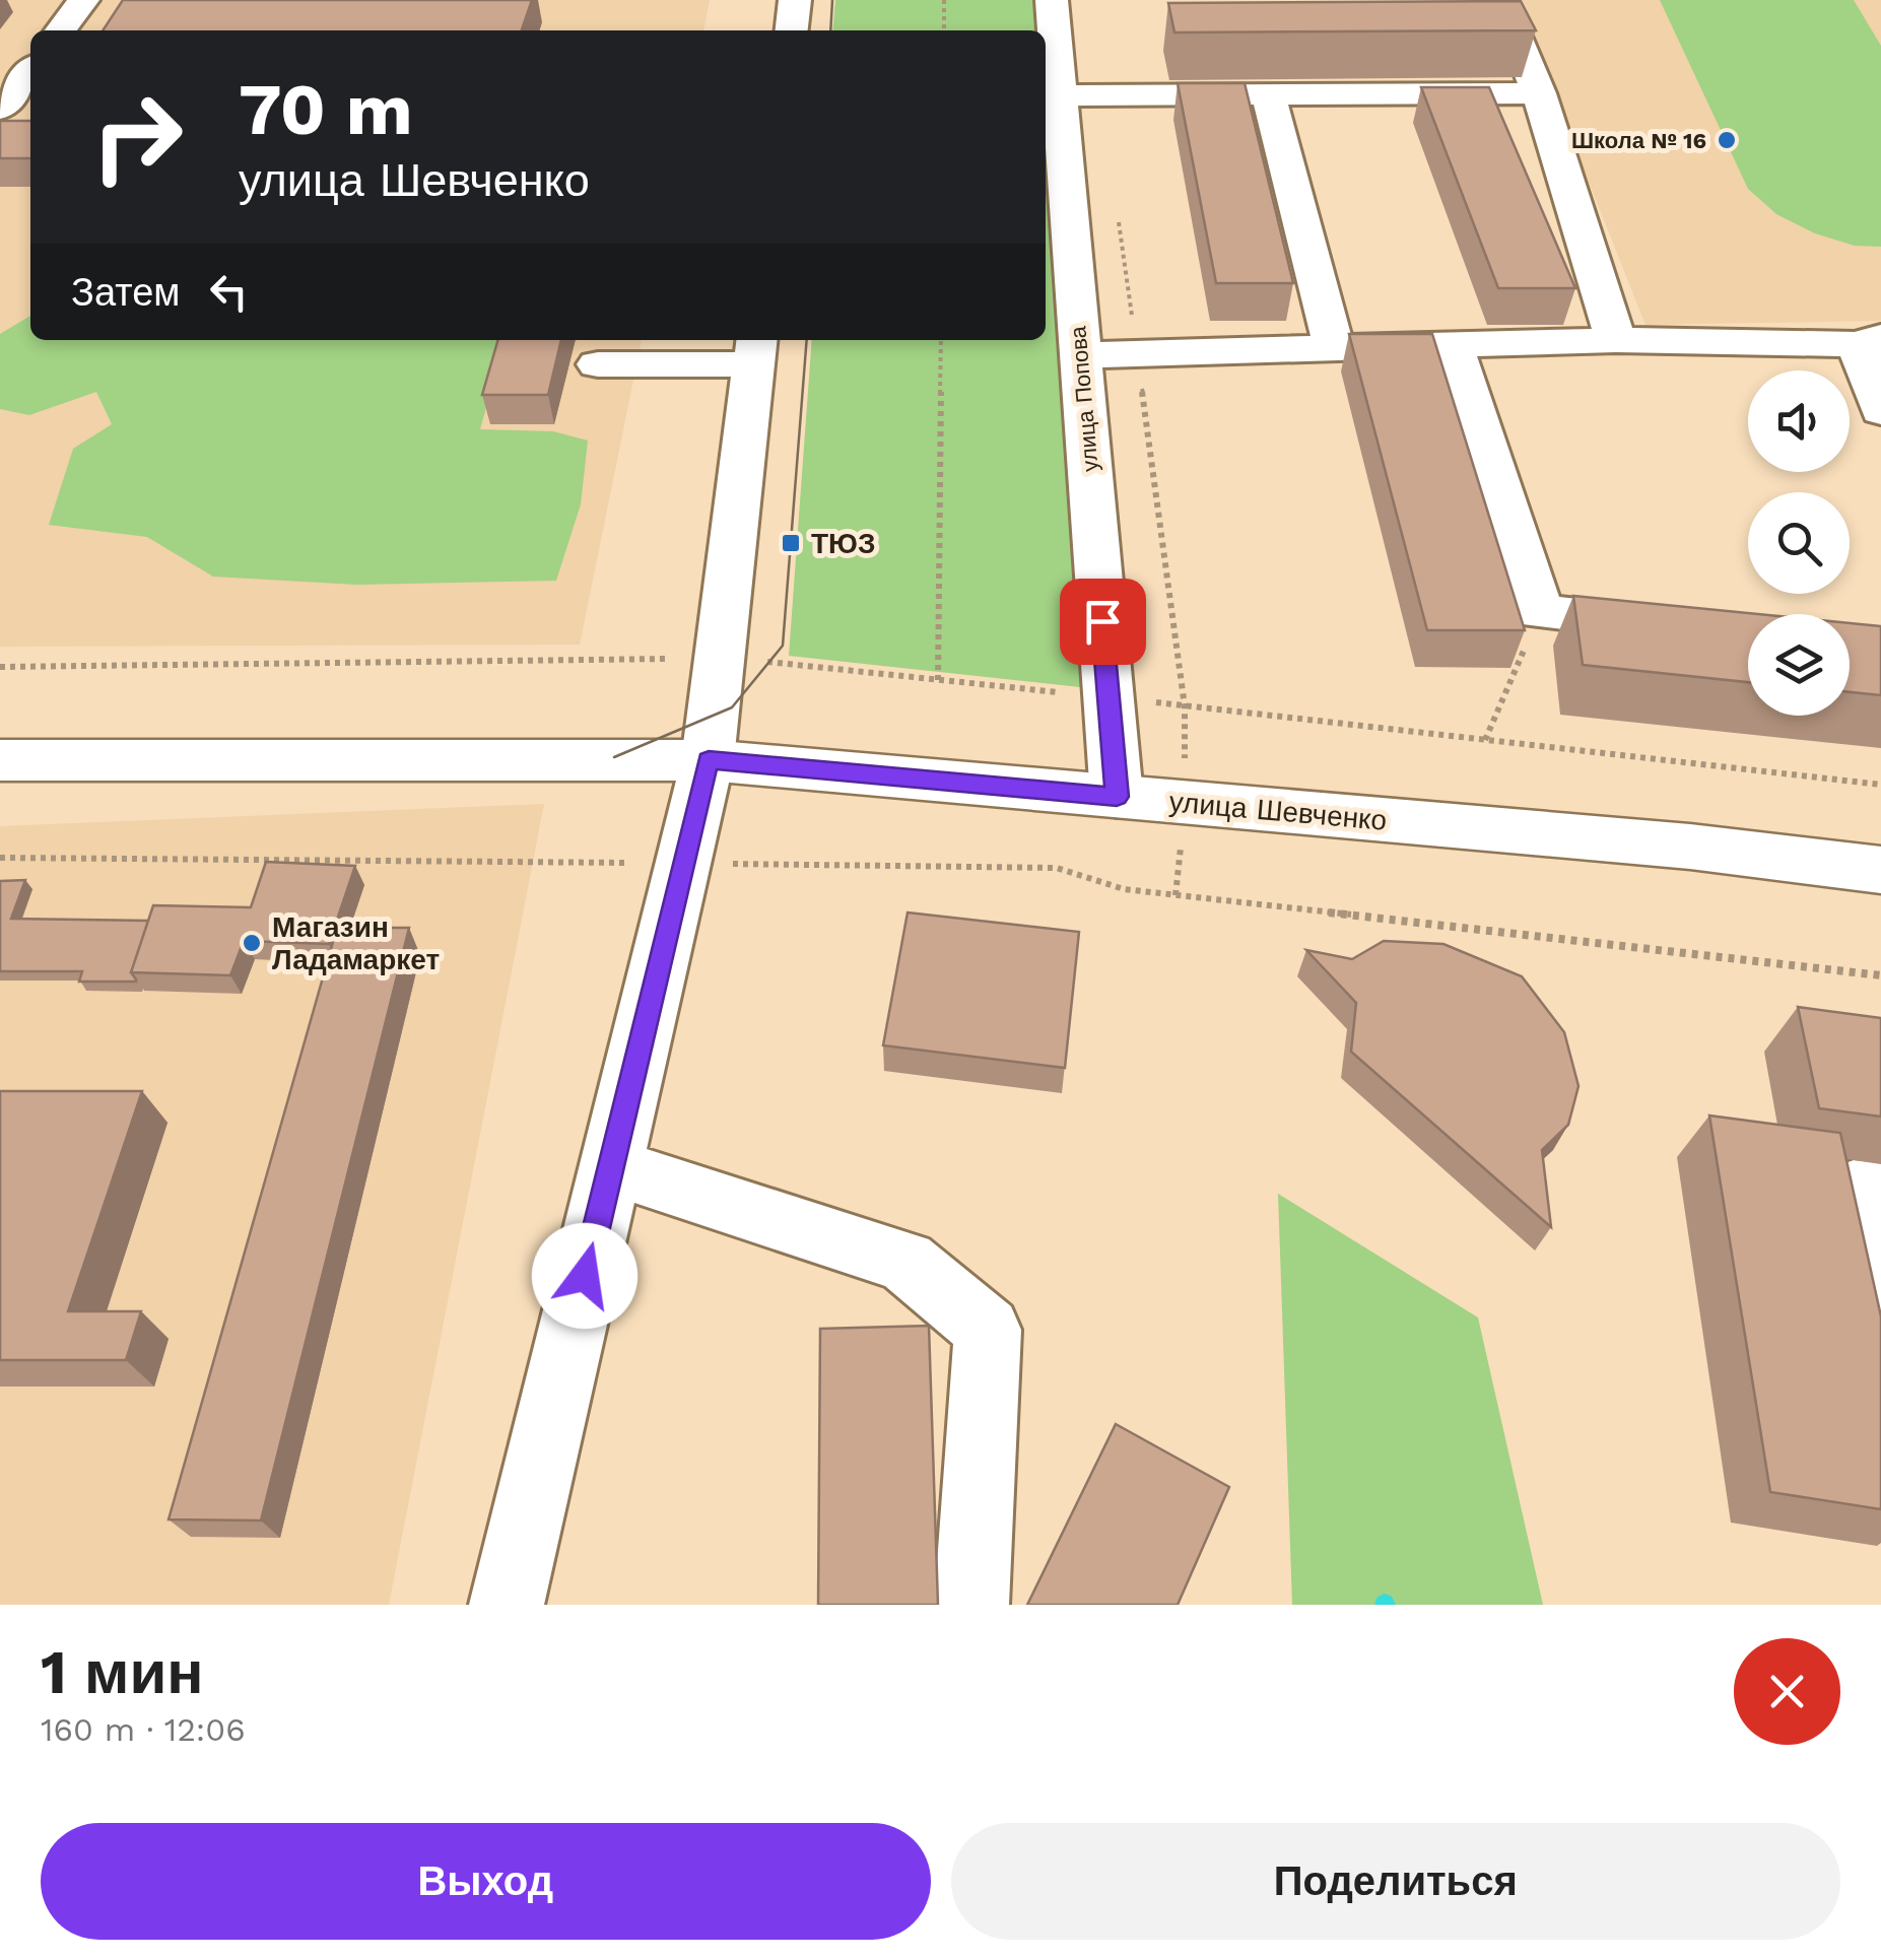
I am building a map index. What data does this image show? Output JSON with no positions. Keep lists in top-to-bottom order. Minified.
{"streets":{"main road":["улица Шевченко"],"street":["улица Попова"]},"crossings":[["улица Попова","улица Шевченко"]],"places":{"other":["Школа № 16","Магазин Ладамаркет"],"transit":["ТЮЗ"]},"page":{"turn":["70 m","улица Шевченко"],"then":"Затем","heading":["1 мин","160 m · 12:06"],"buttons":["Выход","Поделиться"]}}
